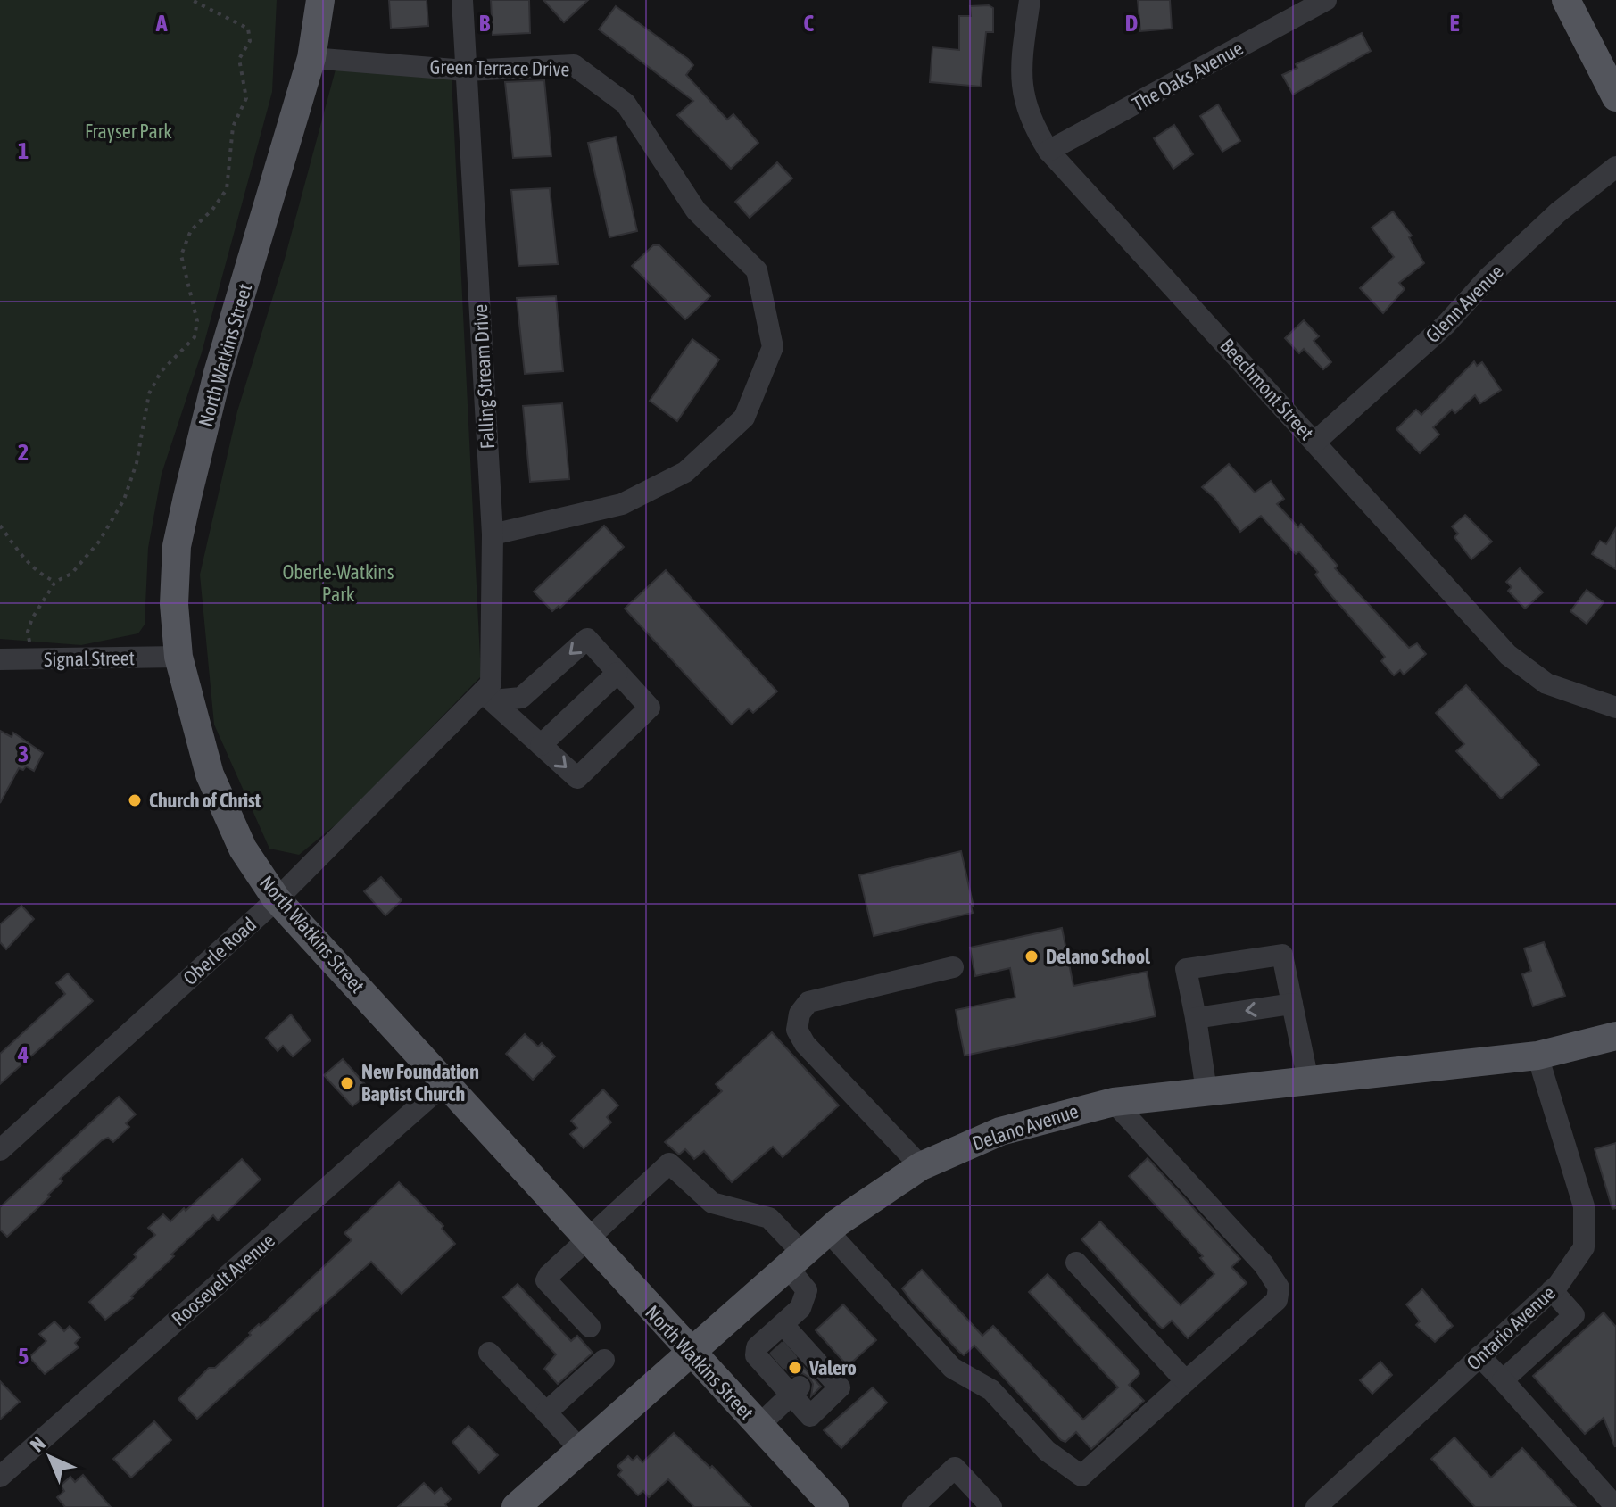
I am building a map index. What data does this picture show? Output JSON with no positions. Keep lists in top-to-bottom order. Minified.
{"streets":{"main road":["North Watkins Street","Delano Avenue"],"street":["Green Terrace Drive","The Oaks Avenue","Glenn Avenue","Falling Stream Drive","Beechmont Street","Signal Street","Oberle Road","Roosevelt Avenue","Ontario Avenue"]},"crossings":[["Green Terrace Drive","North Watkins Street"],["Green Terrace Drive","Falling Stream Drive"],["The Oaks Avenue","Beechmont Street"],["Glenn Avenue","Beechmont Street"],["North Watkins Street","Signal Street"],["North Watkins Street","Oberle Road"],["North Watkins Street","Delano Avenue"],["North Watkins Street","Roosevelt Avenue"],["Falling Stream Drive","Oberle Road"],["Delano Avenue","Ontario Avenue"]],"parks":["Frayser Park","Oberle-Watkins Park"],"places":["Church of Christ","Delano School","New Foundation Baptist Church","Valero"],"north":"top left","grid":{"columns":["A","B","C","D","E"],"rows":["1","2","3","4","5"]}}
